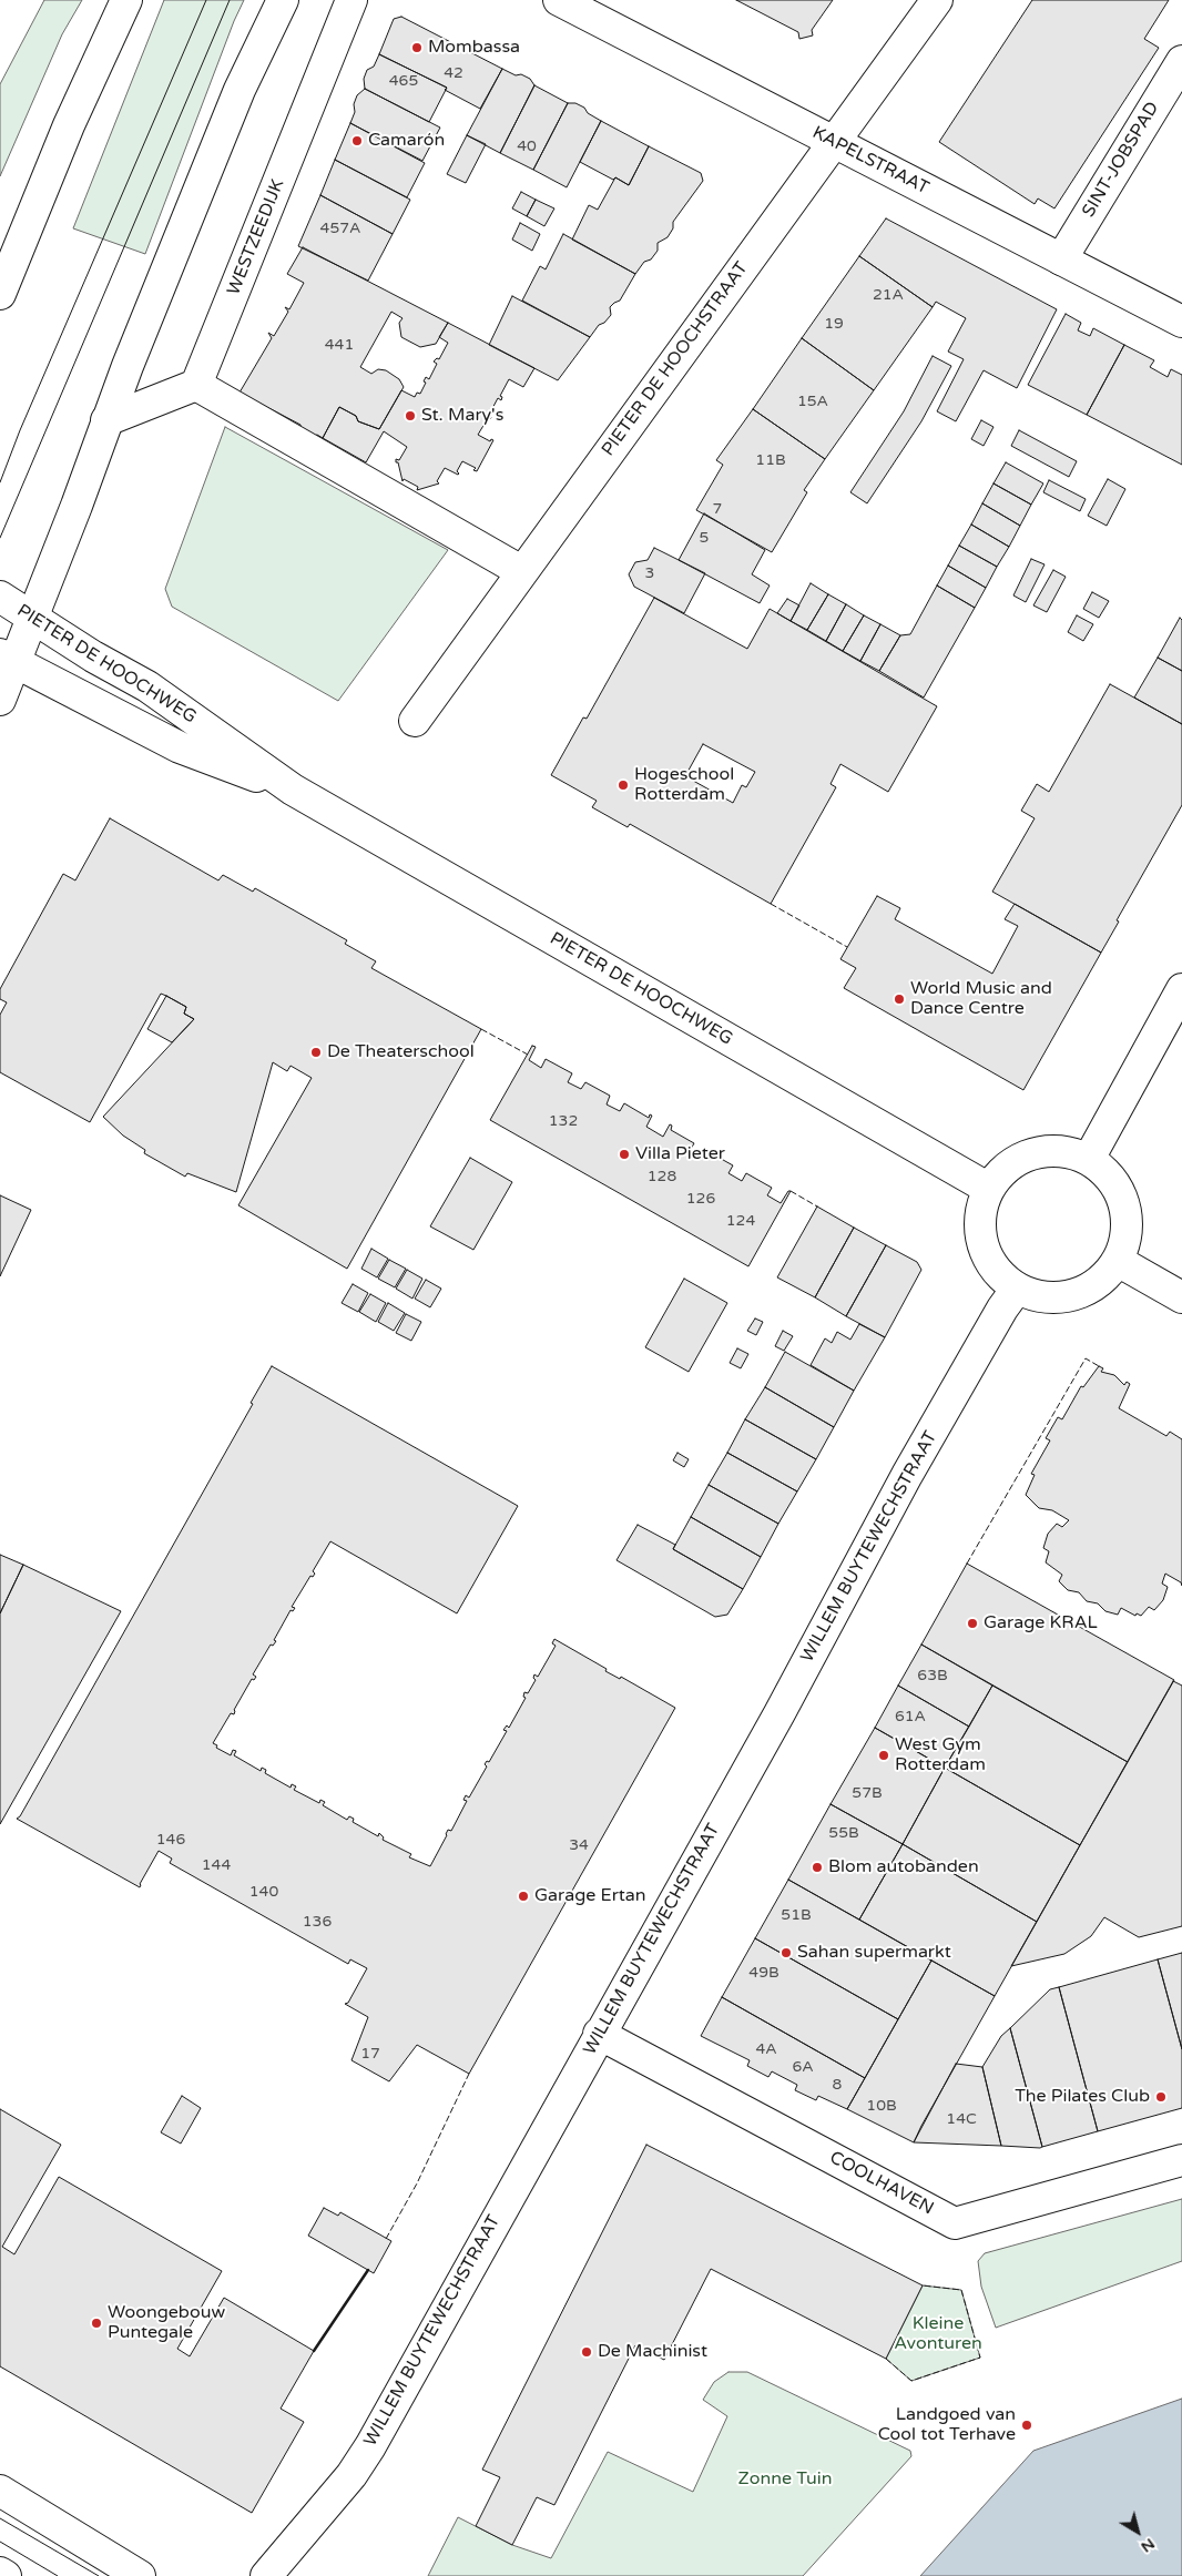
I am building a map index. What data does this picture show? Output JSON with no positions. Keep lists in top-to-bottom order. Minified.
{"streets":{"street":["SINT-JOBSPAD","KAPELSTRAAT","WESTZEEDIJK","PIETER DE HOOCHSTRAAT","PIETER DE HOOCHWEG","WILLEM BUYTEWECHSTRAAT","COOLHAVEN"]},"crossings":[["SINT-JOBSPAD","KAPELSTRAAT"],["KAPELSTRAAT","PIETER DE HOOCHSTRAAT"],["PIETER DE HOOCHWEG","WILLEM BUYTEWECHSTRAAT"],["WILLEM BUYTEWECHSTRAAT","COOLHAVEN"]],"parks":["Kleine Avonturen","Zonne Tuin"],"places":["Mombassa","Camarón","St. Mary's","Hogeschool Rotterdam","World Music and Dance Centre","De Theaterschool","Villa Pieter","Garage KRAL","West Gym Rotterdam","Blom autobanden","Garage Ertan","Sahan supermarkt","The Pilates Club","Woongebouw Puntegale","De Machinist","Landgoed van Cool tot Terhave"],"house_numbers":["42","465","40","457A","21A","19","441","15A","11B","7","5","3","132","128","126","124","63B","61A","57B","55B","146","34","144","140","51B","136","49B","4A","17","6A","8","10B","14C"],"north":"bottom right"}
